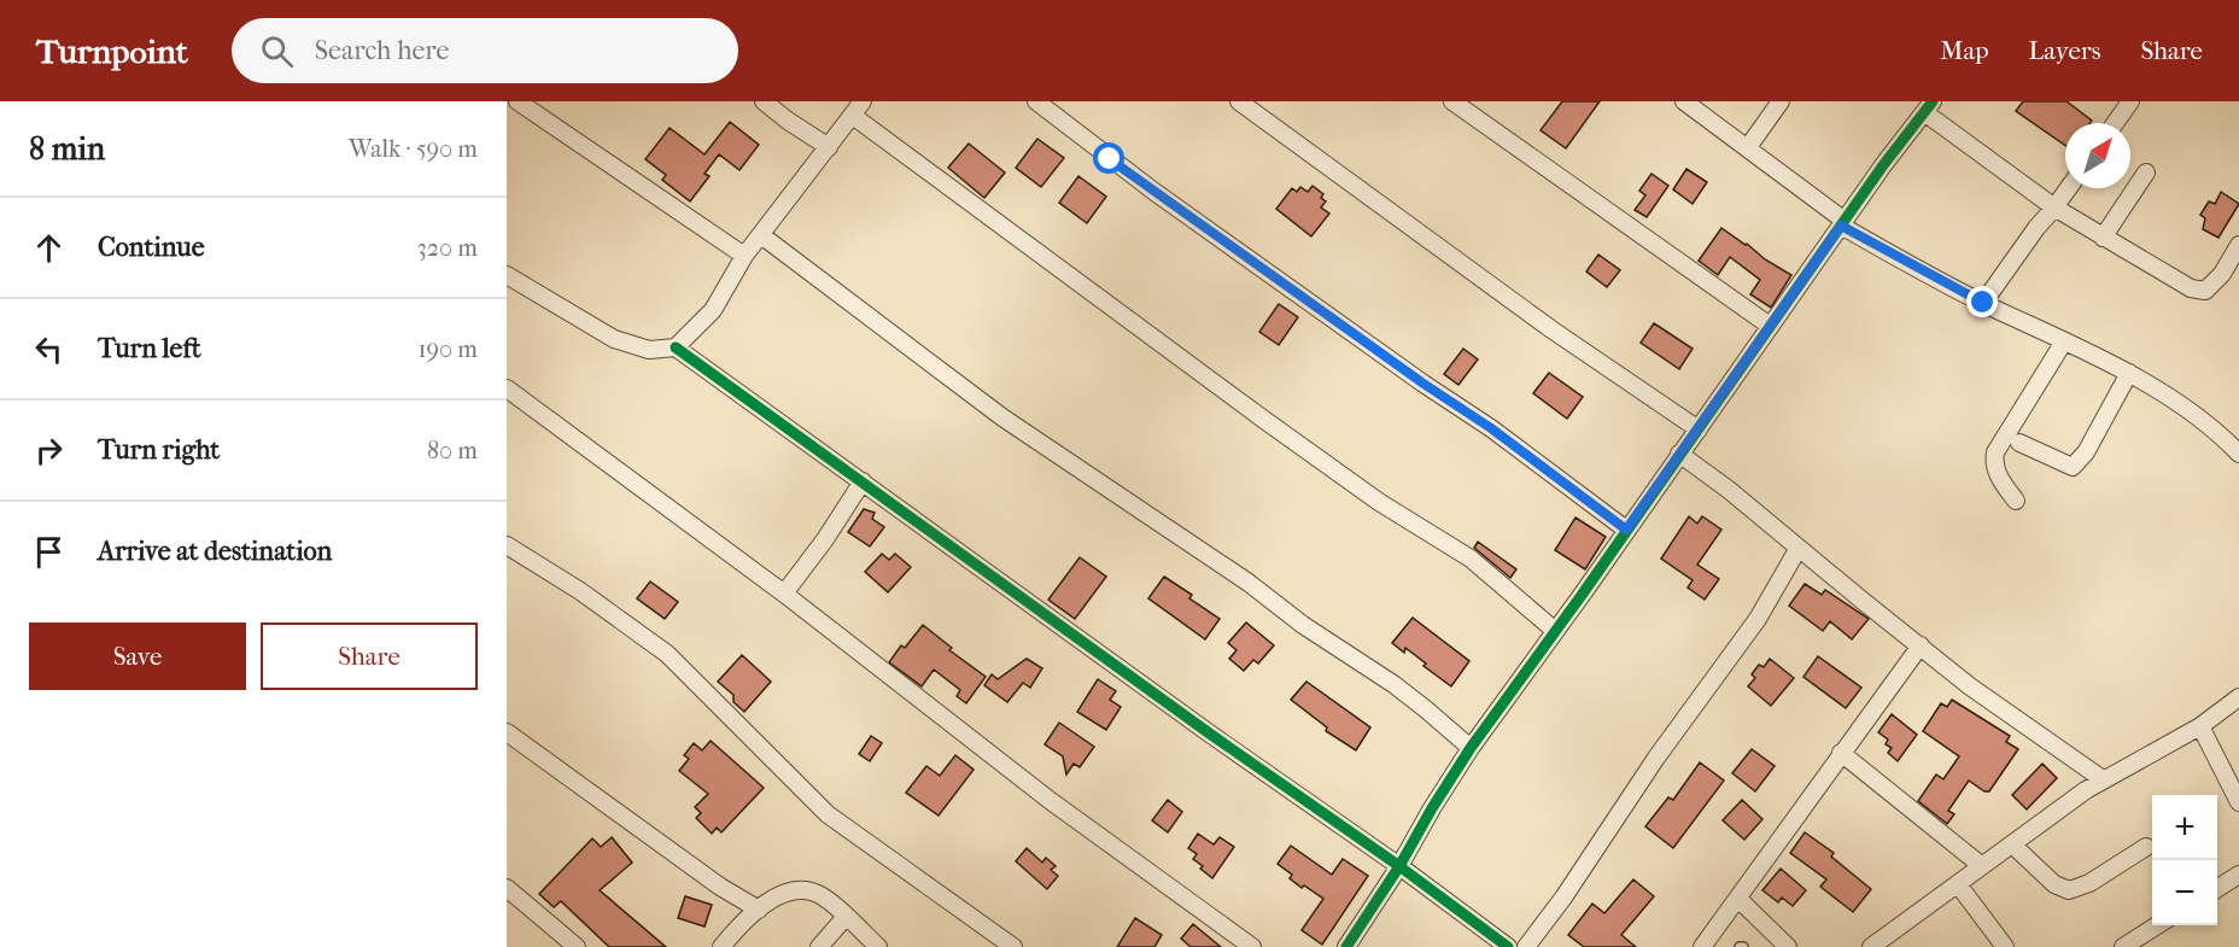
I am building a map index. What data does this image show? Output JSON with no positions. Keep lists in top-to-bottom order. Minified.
{"north":"top right","page":{"header":"Turnpoint","search":"Search here","nav":["Map","Layers","Share"],"heading":["8 min","Walk · 590 m"],"list":[["Continue","320 m"],["Turn left","190 m"],["Turn right","80 m"],"Arrive at destination"],"buttons":["Save","Share"],"map_buttons":["+","−"]}}
